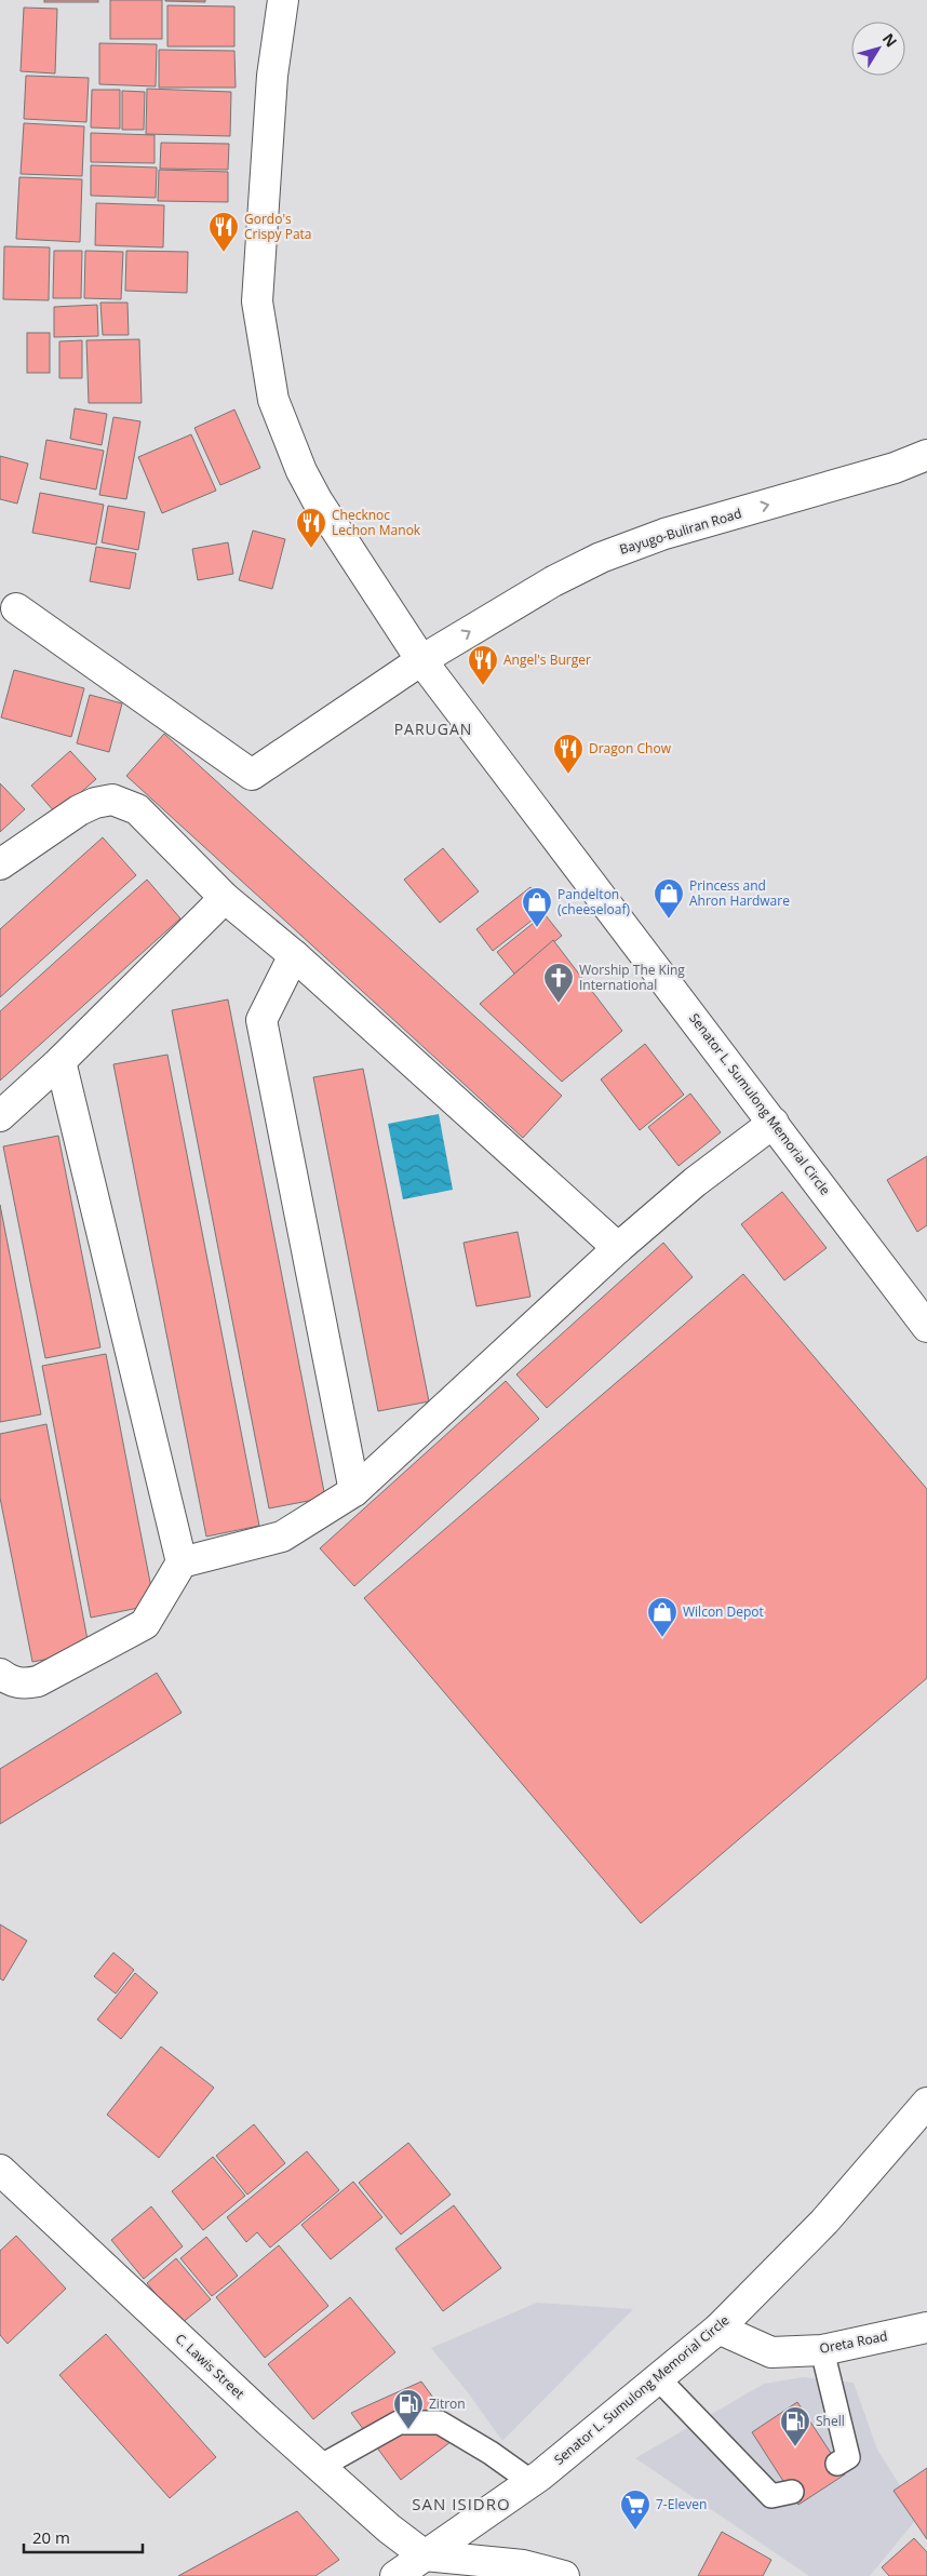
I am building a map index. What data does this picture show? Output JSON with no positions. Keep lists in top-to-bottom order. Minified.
{"streets":{"street":["Bayugo-Buliran Road","Senator L. Sumulong Memorial Circle","Oreta Road","C. Lawis Street"]},"crossings":[["Bayugo-Buliran Road","Senator L. Sumulong Memorial Circle"],["Senator L. Sumulong Memorial Circle","Oreta Road"],["Senator L. Sumulong Memorial Circle","C. Lawis Street"]],"one_way":["Bayugo-Buliran Road"],"districts":["PARUGAN","SAN ISIDRO"],"places":{"restaurant":["Gordo's Crispy Pata","Checknoc Lechon Manok","Angel's Burger","Dragon Chow"],"shop":["Princess and Ahron Hardware","Pandelton (cheeseloaf)","Wilcon Depot"],"church":["Worship The King International"],"fuel station":["Zitron","Shell"],"supermarket":["7-Eleven"]},"scale_bar":"20 m","north":"top right"}
